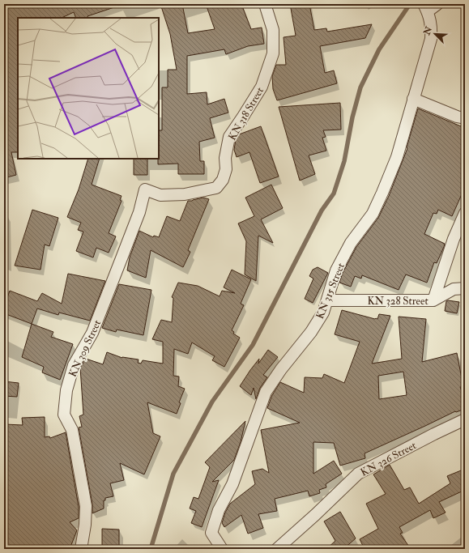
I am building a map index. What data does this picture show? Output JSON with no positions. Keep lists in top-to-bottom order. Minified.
{"streets":{"street":["KN 318 Street","KN 315 Street","KN 328 Street","KN 309 Street","KN 326 Street"]},"crossings":[["KN 318 Street","KN 309 Street"],["KN 315 Street","KN 328 Street"]],"north":"top left"}
